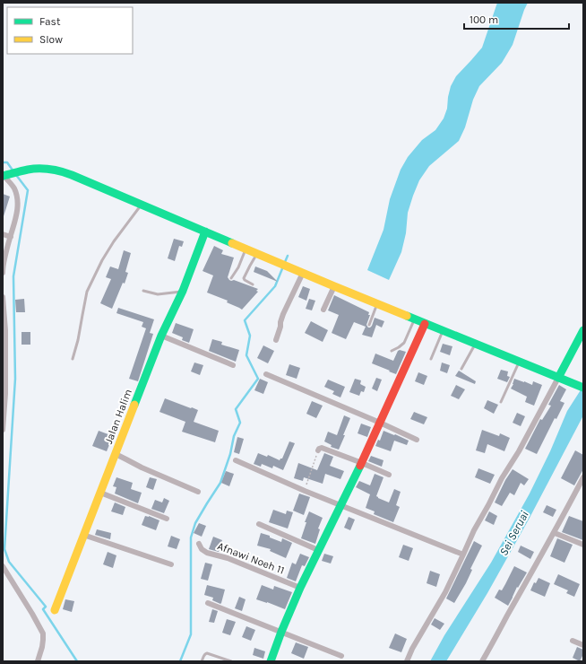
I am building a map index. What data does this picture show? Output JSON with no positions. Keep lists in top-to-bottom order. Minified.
{"streets":{"street":["Jalan Halim","Afnawi Noeh 11"]},"water":["Sei Seruai"],"legend":["Fast","Slow"],"scale_bar":"100 m"}
